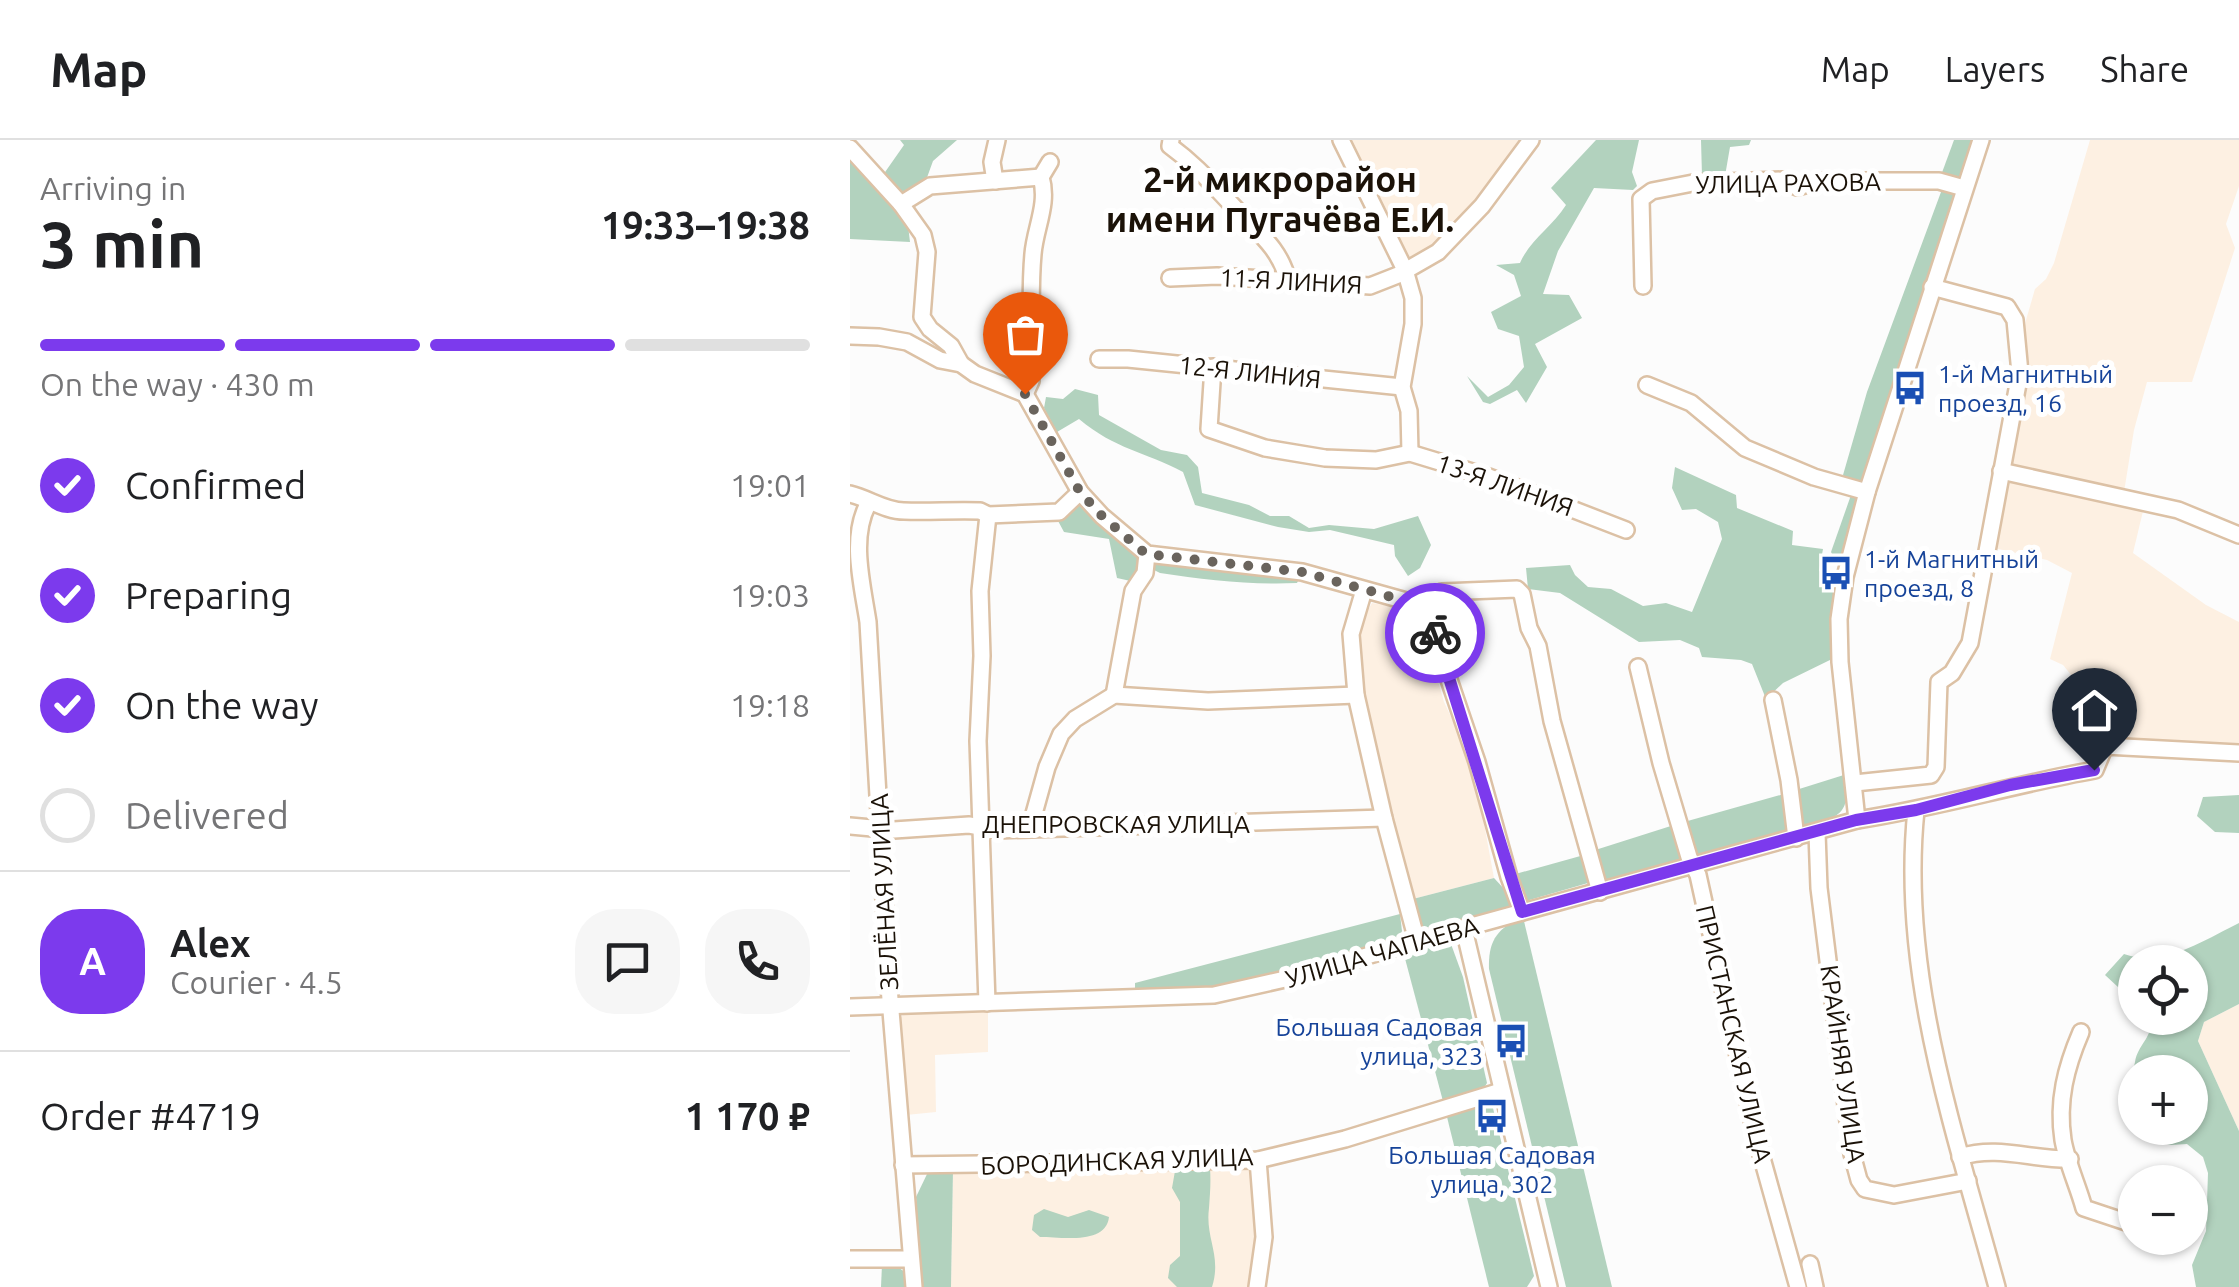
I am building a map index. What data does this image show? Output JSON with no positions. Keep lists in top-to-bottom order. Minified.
{"streets":{"street":["УЛИЦА РАХОВА","11-Я ЛИНИЯ","12-Я ЛИНИЯ","13-Я ЛИНИЯ","ДНЕПРОВСКАЯ УЛИЦА","ЗЕЛЁНАЯ УЛИЦА","УЛИЦА ЧАПАЕВА","ПРИСТАНСКАЯ УЛИЦА","КРАЙНЯЯ УЛИЦА","БОРОДИНСКАЯ УЛИЦА"]},"crossings":[["12-Я ЛИНИЯ","13-Я ЛИНИЯ"],["ДНЕПРОВСКАЯ УЛИЦА","ЗЕЛЁНАЯ УЛИЦА"],["ЗЕЛЁНАЯ УЛИЦА","УЛИЦА ЧАПАЕВА"],["ЗЕЛЁНАЯ УЛИЦА","БОРОДИНСКАЯ УЛИЦА"],["УЛИЦА ЧАПАЕВА","ПРИСТАНСКАЯ УЛИЦА"],["УЛИЦА ЧАПАЕВА","КРАЙНЯЯ УЛИЦА"]],"districts":["2-й микрорайон имени Пугачёва Е.И."],"places":{"bus stop":["1-й Магнитный проезд, 16","1-й Магнитный проезд, 8","Большая Садовая улица, 323","Большая Садовая улица, 302"]},"page":{"header":"Map","nav":["Map","Layers","Share"],"heading":["3 min","Arriving in","19:33–19:38"],"panel":["Alex","Courier · 4.5","Order #4719","1 170 ₽"],"bar":"On the way · 430 m","list":[["Confirmed","19:01"],["Preparing","19:03"],["On the way","19:18"],"Delivered"],"round":"A","map_buttons":["+","−"]}}
